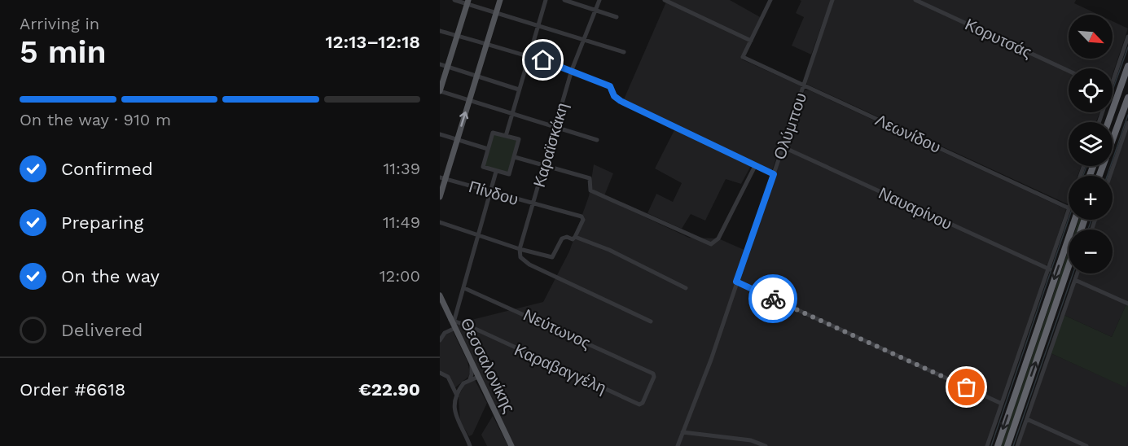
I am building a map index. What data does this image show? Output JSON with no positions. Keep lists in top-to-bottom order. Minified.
{"streets":{"main road":["Θεσσαλονίκης"],"street":["Κορυτσάς","Ολύμπου","Λεωνίδου","Καραϊσκάκη","Πίνδου","Ναυαρίνου","Νεύτωνος","Καραβαγγέλη"]},"crossings":[["Ολύμπου","Λεωνίδου"],["Ολύμπου","Ναυαρίνου"],["Καραϊσκάκη","Πίνδου"],["Νεύτωνος","Καραβαγγέλη"],["Θεσσαλονίκης","Καραβαγγέλη"]],"north":"bottom right","page":{"heading":["5 min","Arriving in","12:13–12:18"],"panel":["Order #6618","€22.90"],"map_buttons":["+","−"],"bar":"On the way · 910 m","list":[["Confirmed","11:39"],["Preparing","11:49"],["On the way","12:00"],"Delivered"]}}
